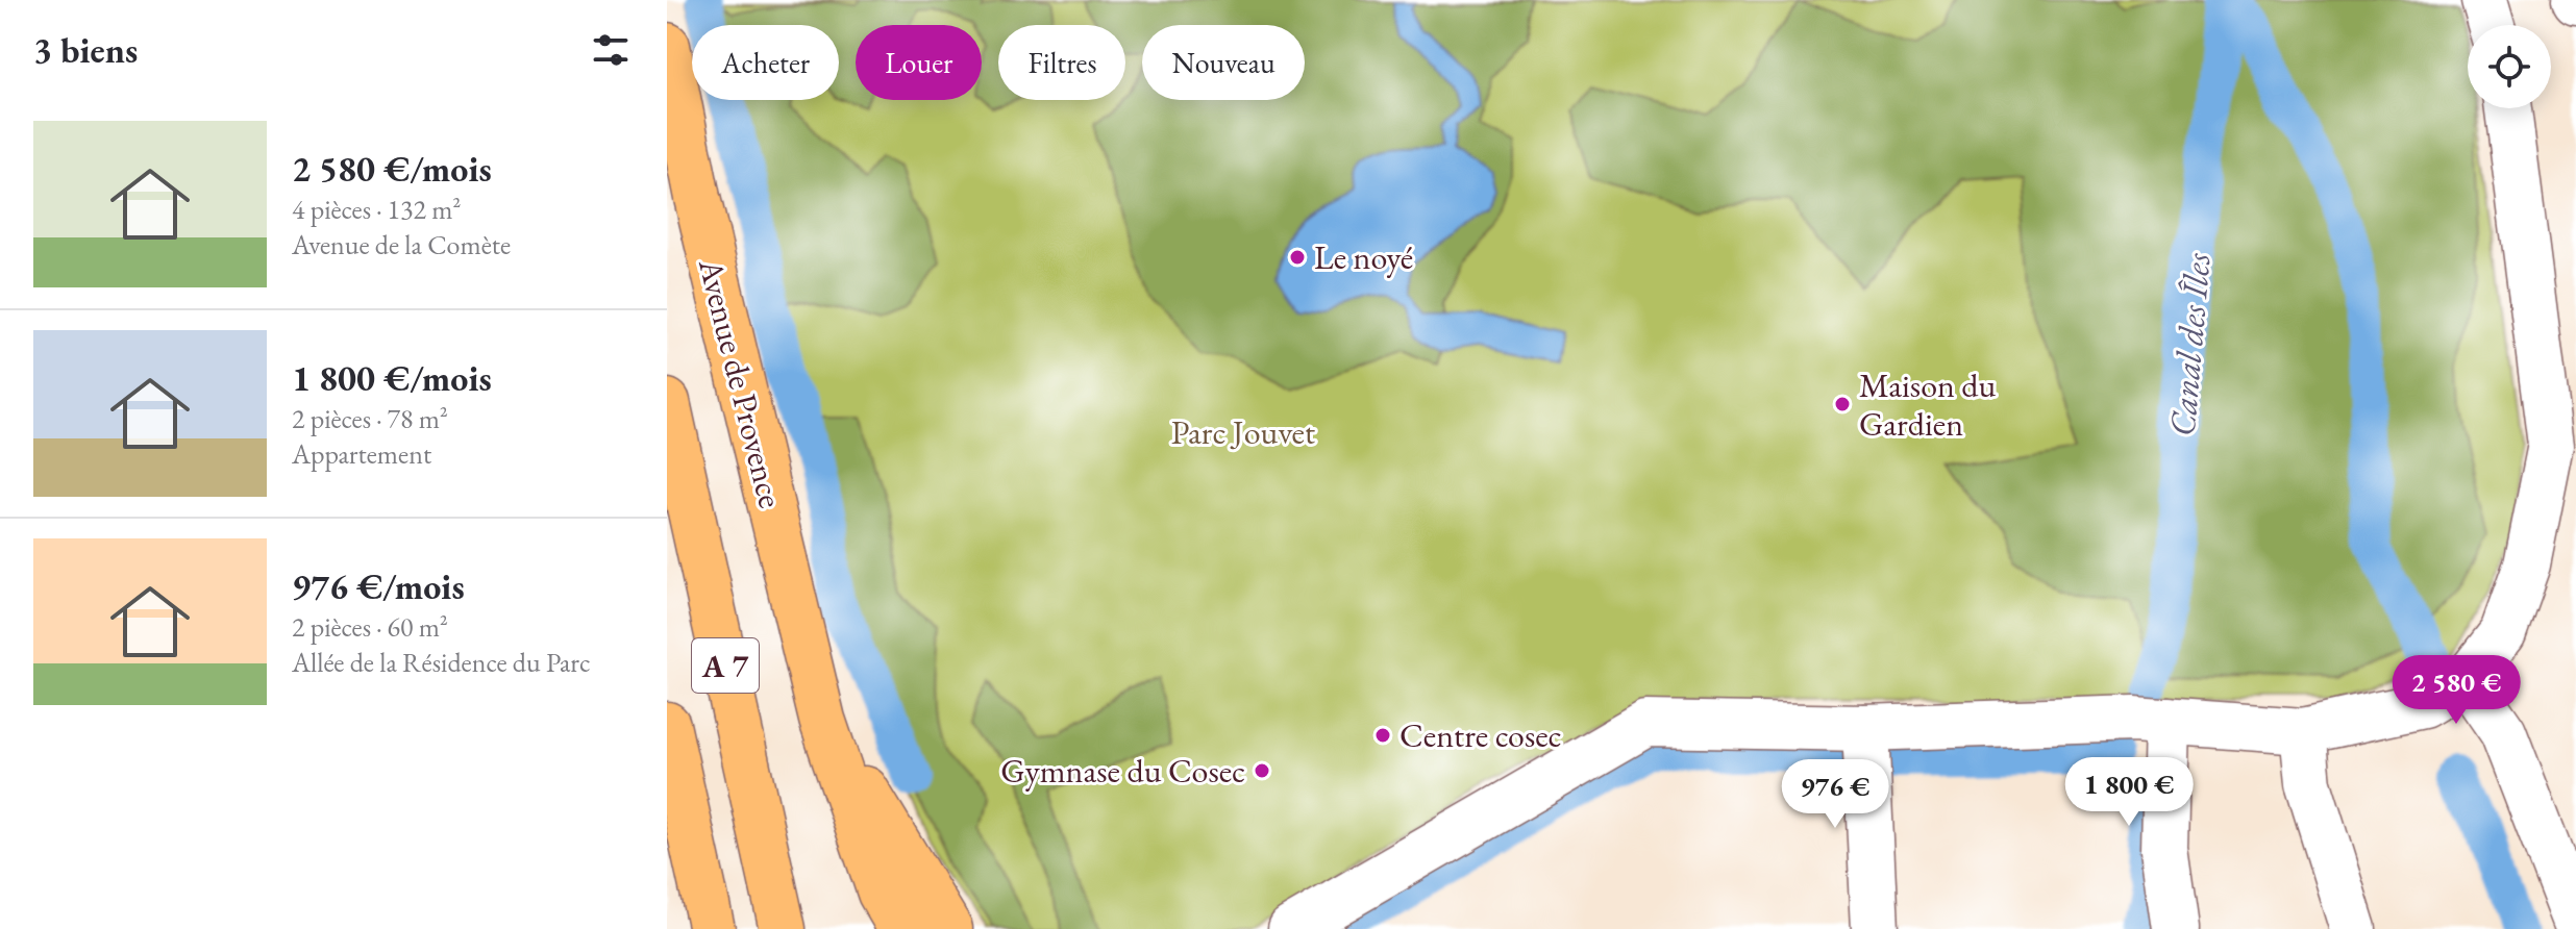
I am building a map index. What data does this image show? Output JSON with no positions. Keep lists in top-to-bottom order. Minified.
{"streets":{"main road":["Avenue de Provence","A 7"]},"water":["Canal des Îles"],"parks":["Parc Jouvet"],"places":["Le noyé","Maison du Gardien","Centre cosec","Gymnase du Cosec"],"page":{"heading":"3 biens","chip":["Acheter","Louer","Filtres","Nouveau"],"list":[{"name":"2 580 €/mois","note":"4 pièces · 132 m² · Avenue de la Comète"},{"name":"1 800 €/mois","note":"2 pièces · 78 m² · Appartement"},{"name":"976 €/mois","note":"2 pièces · 60 m² · Allée de la Résidence du Parc"}],"price":["2 580 €","1 800 €","976 €"]}}
